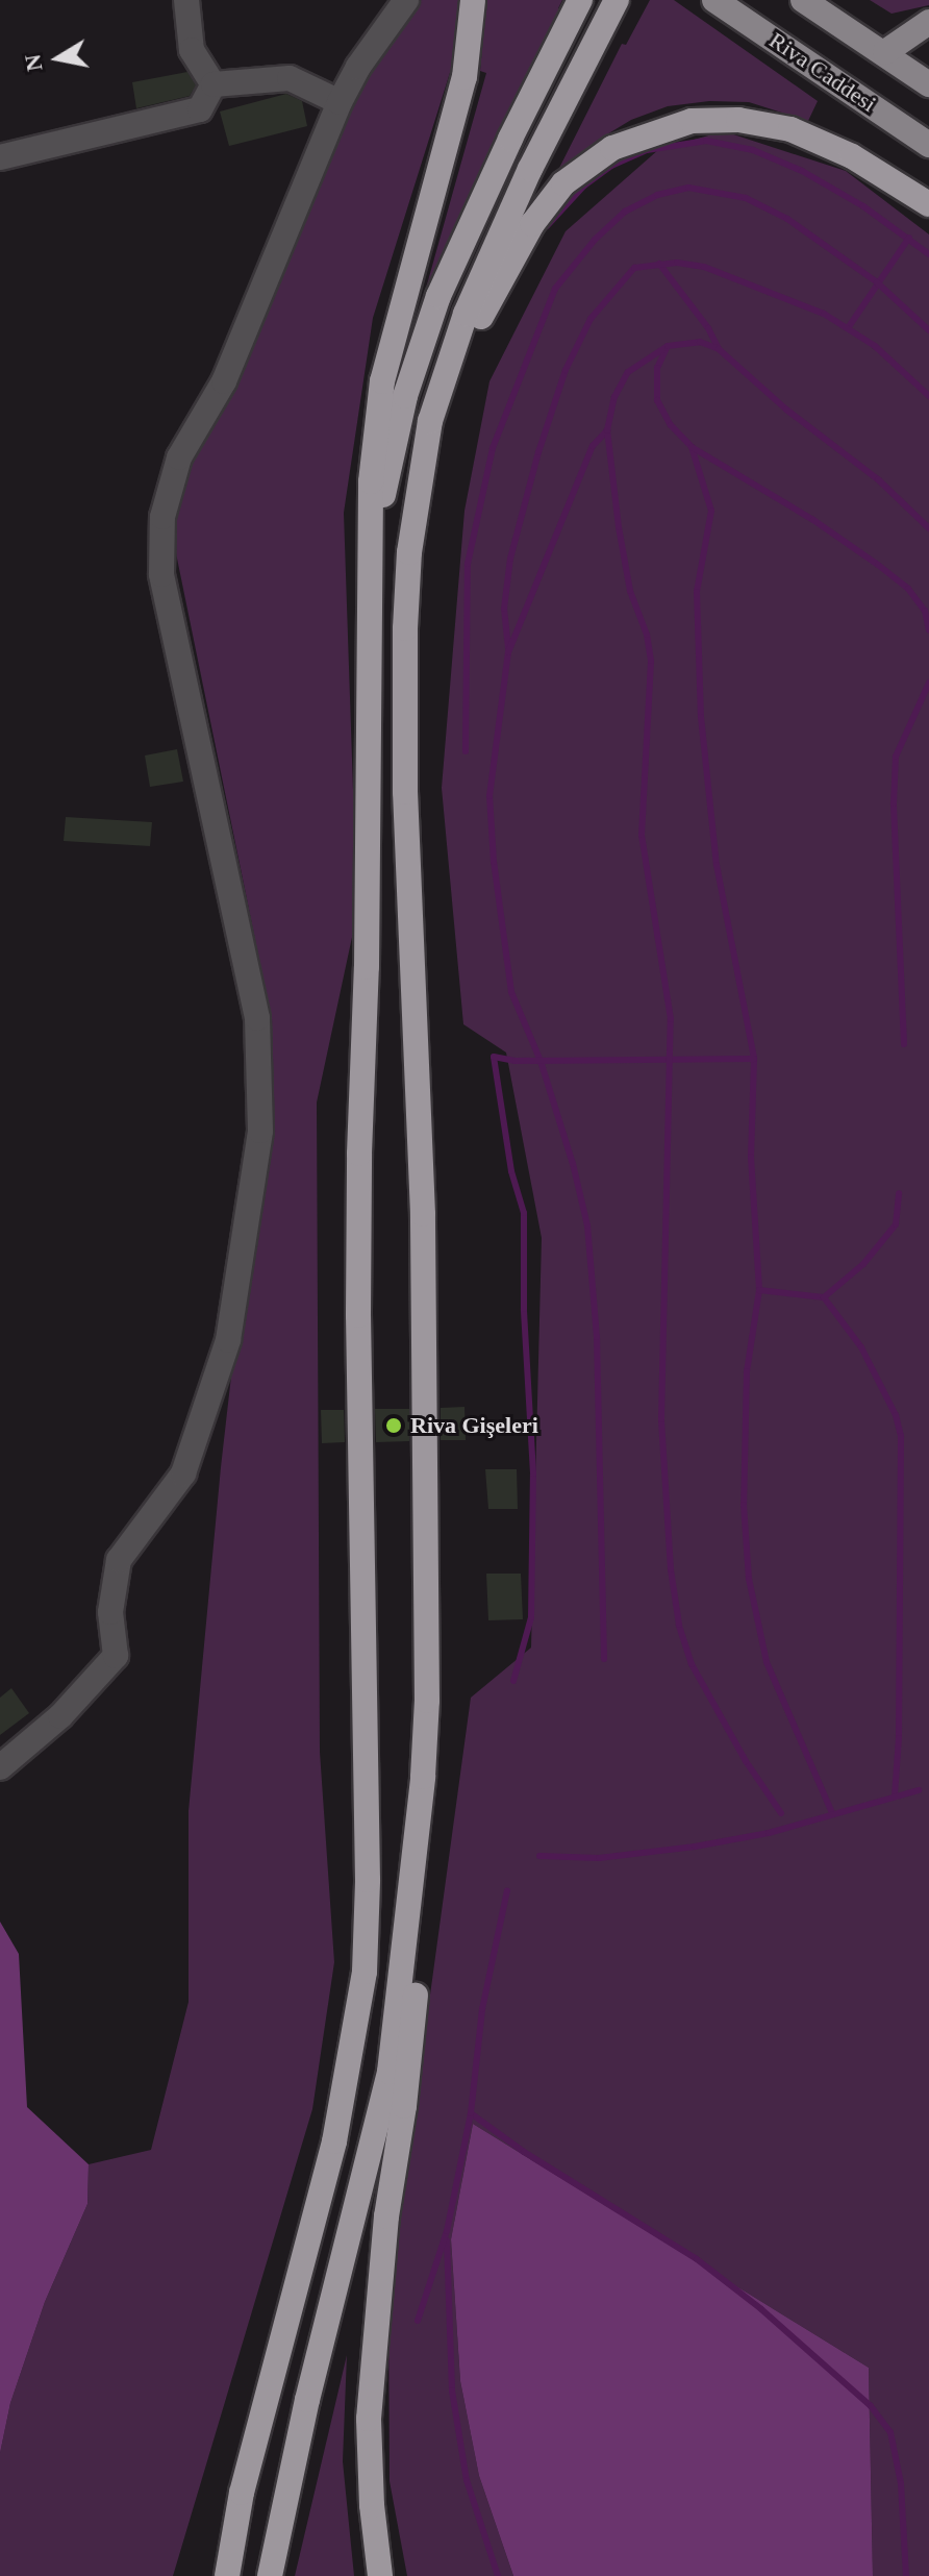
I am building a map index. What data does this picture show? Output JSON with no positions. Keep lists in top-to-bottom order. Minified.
{"streets":{"main road":["Riva Caddesi"]},"places":["Riva Gişeleri"],"north":"left"}
